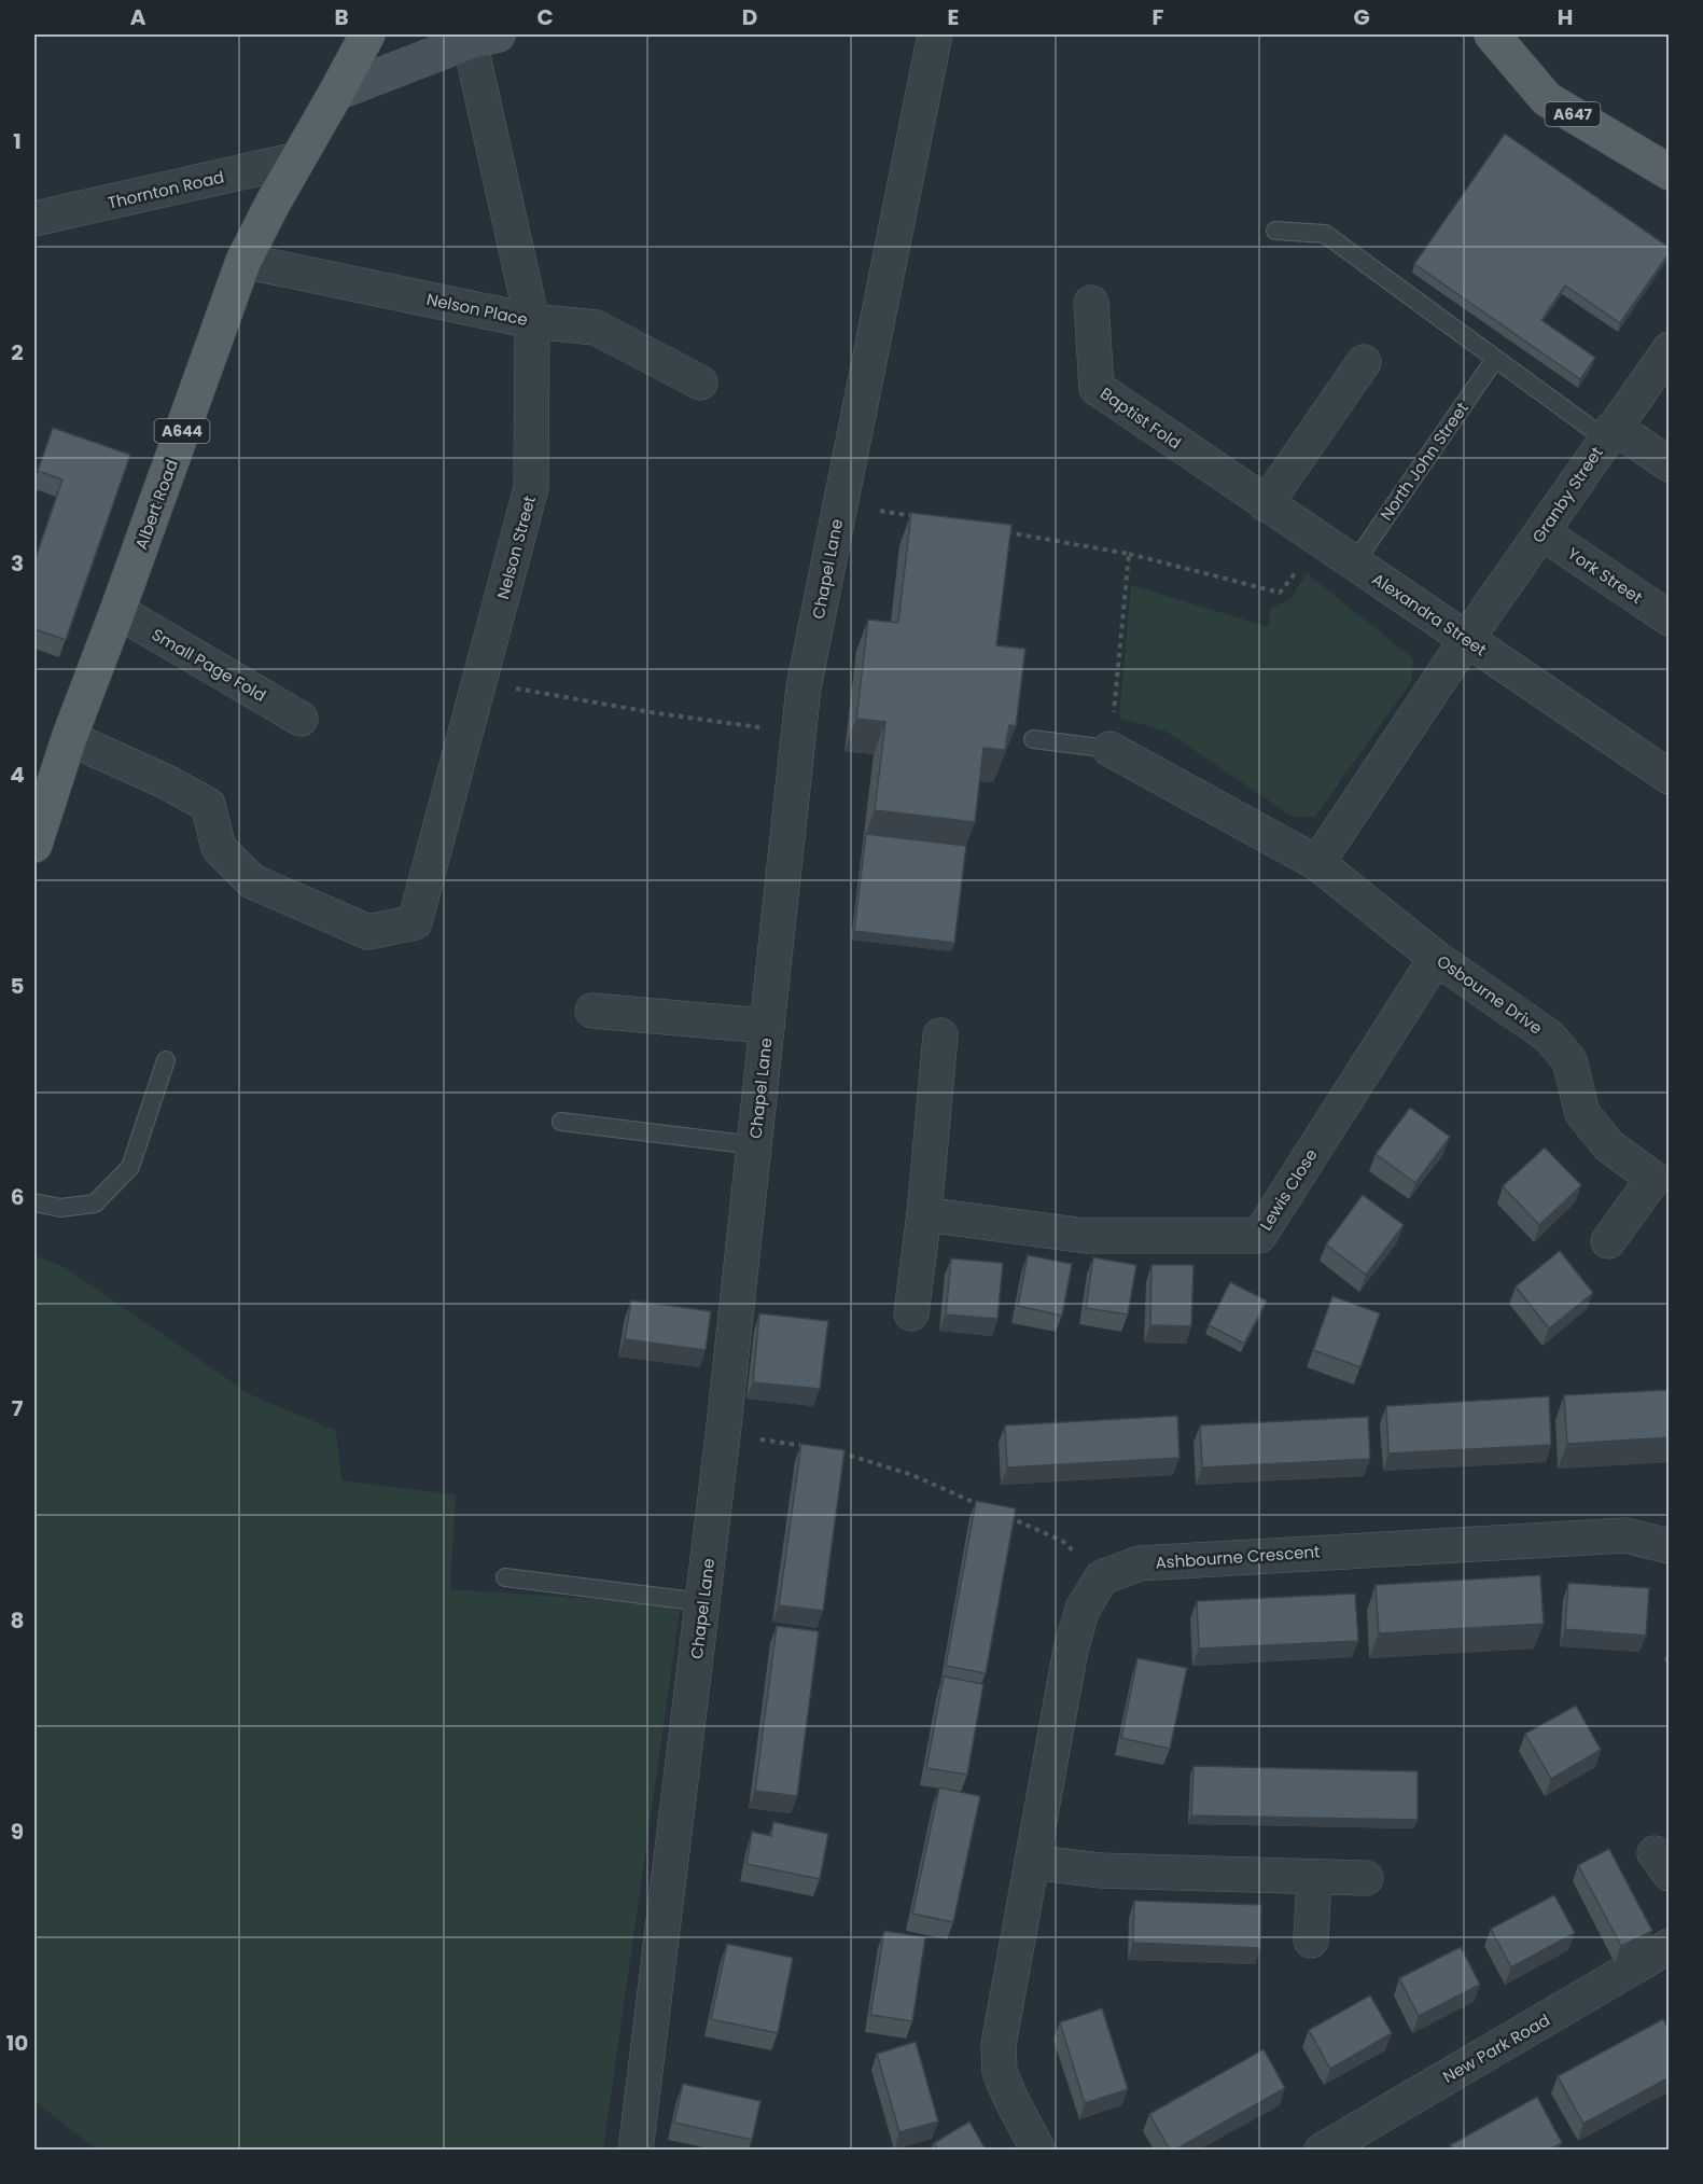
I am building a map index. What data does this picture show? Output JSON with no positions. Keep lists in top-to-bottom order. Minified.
{"streets":{"main road":["A647","A644","Albert Road"],"street":["Thornton Road","Nelson Place","Baptist Fold","Granby Street","Nelson Street","Chapel Lane","York Street","Alexandra Street","Small Page Fold","Osbourne Drive","Lewis Close","Ashbourne Crescent","New Park Road"],"lane":["North John Street"]},"crossings":[["Thornton Road","Albert Road"],["Nelson Place","Albert Road"],["Nelson Place","Nelson Street"],["Baptist Fold","Alexandra Street"],["North John Street","Alexandra Street"],["Granby Street","York Street"],["Granby Street","Alexandra Street"],["Albert Road","Nelson Street"],["Albert Road","Small Page Fold"],["Osbourne Drive","Lewis Close"]],"grid":{"columns":["A","B","C","D","E","F","G","H"],"rows":["1","2","3","4","5","6","7","8","9","10"]}}
